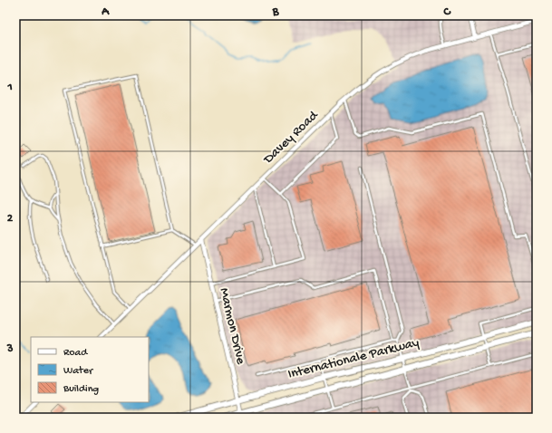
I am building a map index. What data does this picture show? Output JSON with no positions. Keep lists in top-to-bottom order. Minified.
{"streets":{"street":["Davey Road","Marmon Drive","Internationale Parkway"]},"crossings":[["Davey Road","Marmon Drive"],["Marmon Drive","Internationale Parkway"]],"legend":["Road","Water","Building"],"grid":{"columns":["A","B","C"],"rows":["1","2","3"]}}
